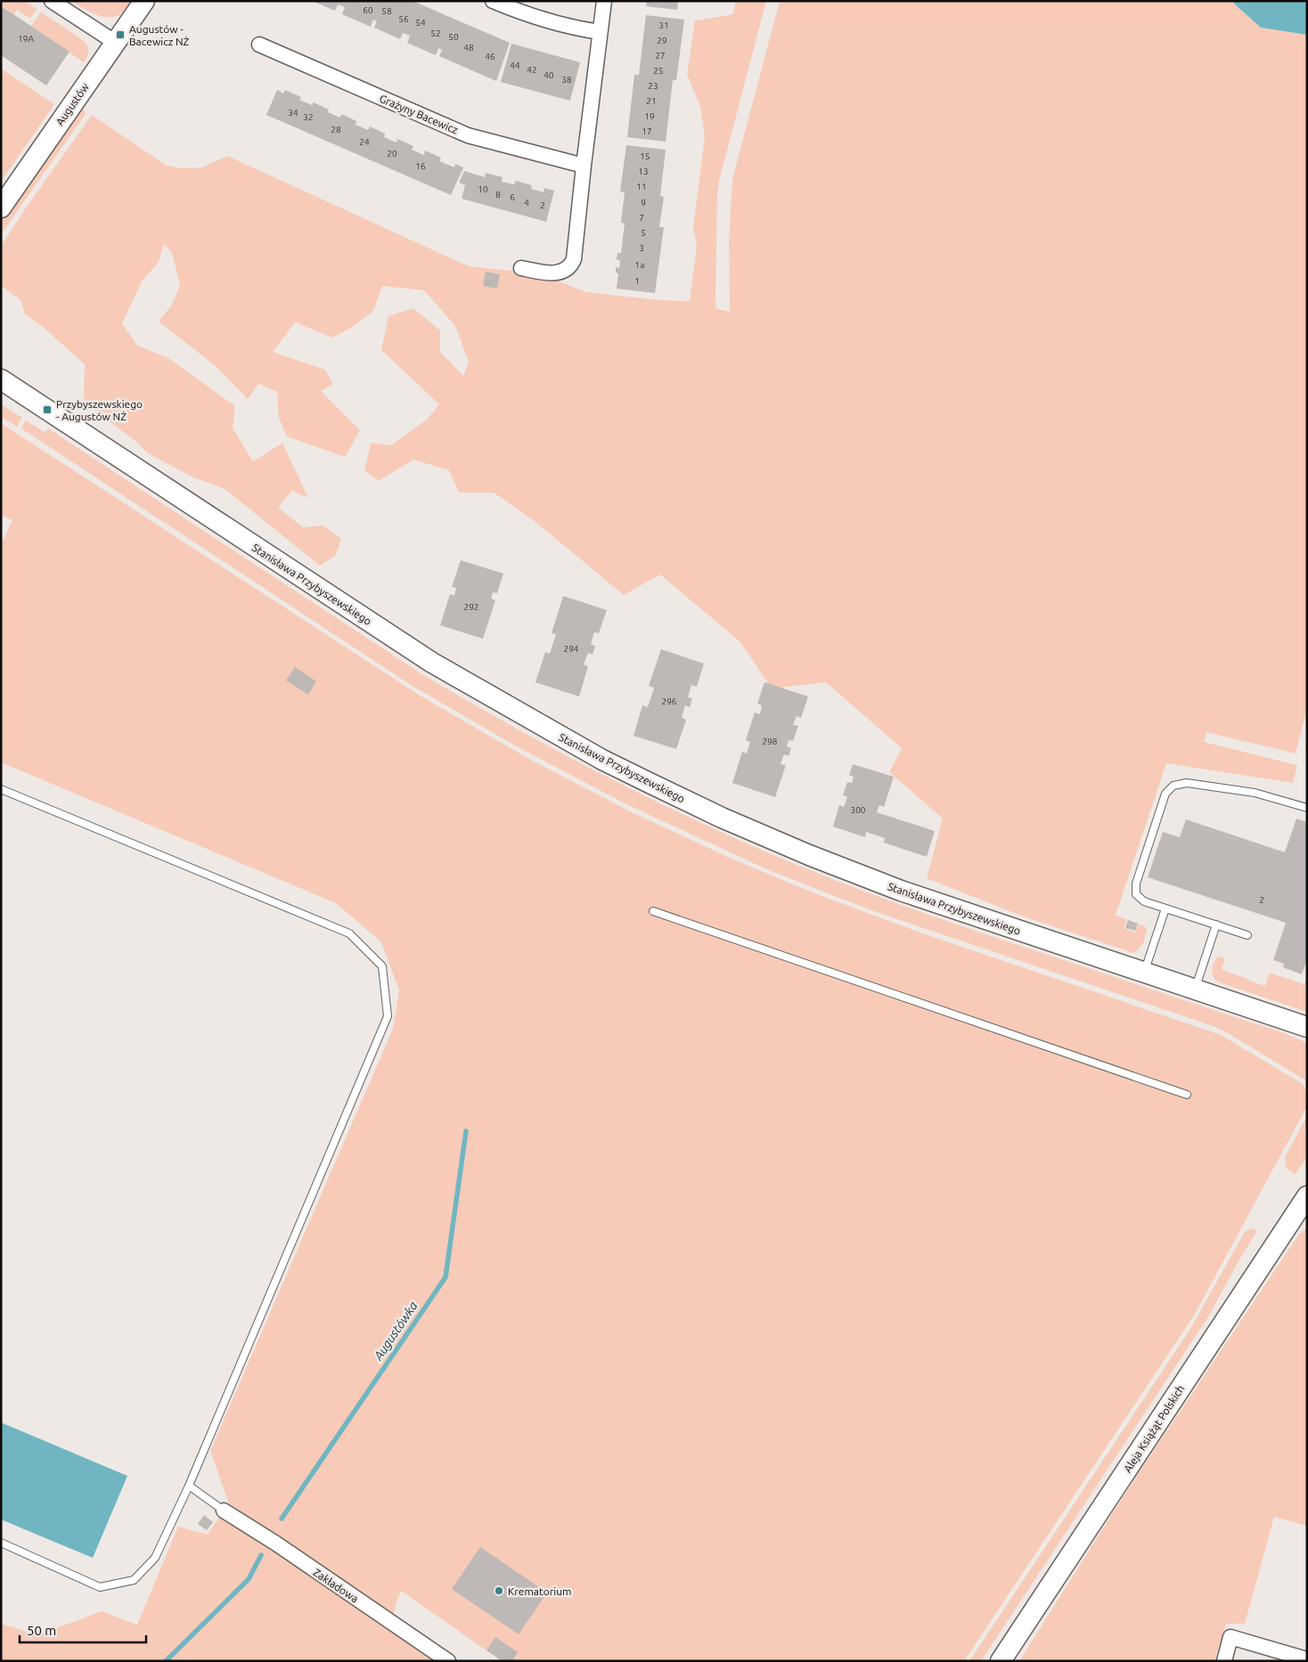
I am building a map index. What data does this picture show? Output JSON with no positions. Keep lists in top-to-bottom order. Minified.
{"streets":{"street":["Augustów","Grażyny Bacewicz","Stanisława Przybyszewskiego","Aleja Książąt Polskich","Zakładowa"]},"water":["Augustówka"],"places":{"transit":["Augustów - Bacewicz NŻ","Przybyszewskiego - Augustów NŻ"],"other":["Krematorium"]},"house_numbers":["60","58","56","54","31","52","50","19A","29","48","27","46","44","42","25","40","38","23","21","34","19","32","28","17","24","20","15","16","13","11","10","8","6","4","9","2","7","5","3","1a","1","292","294","296","298","300","2"],"scale_bar":"50 m"}
